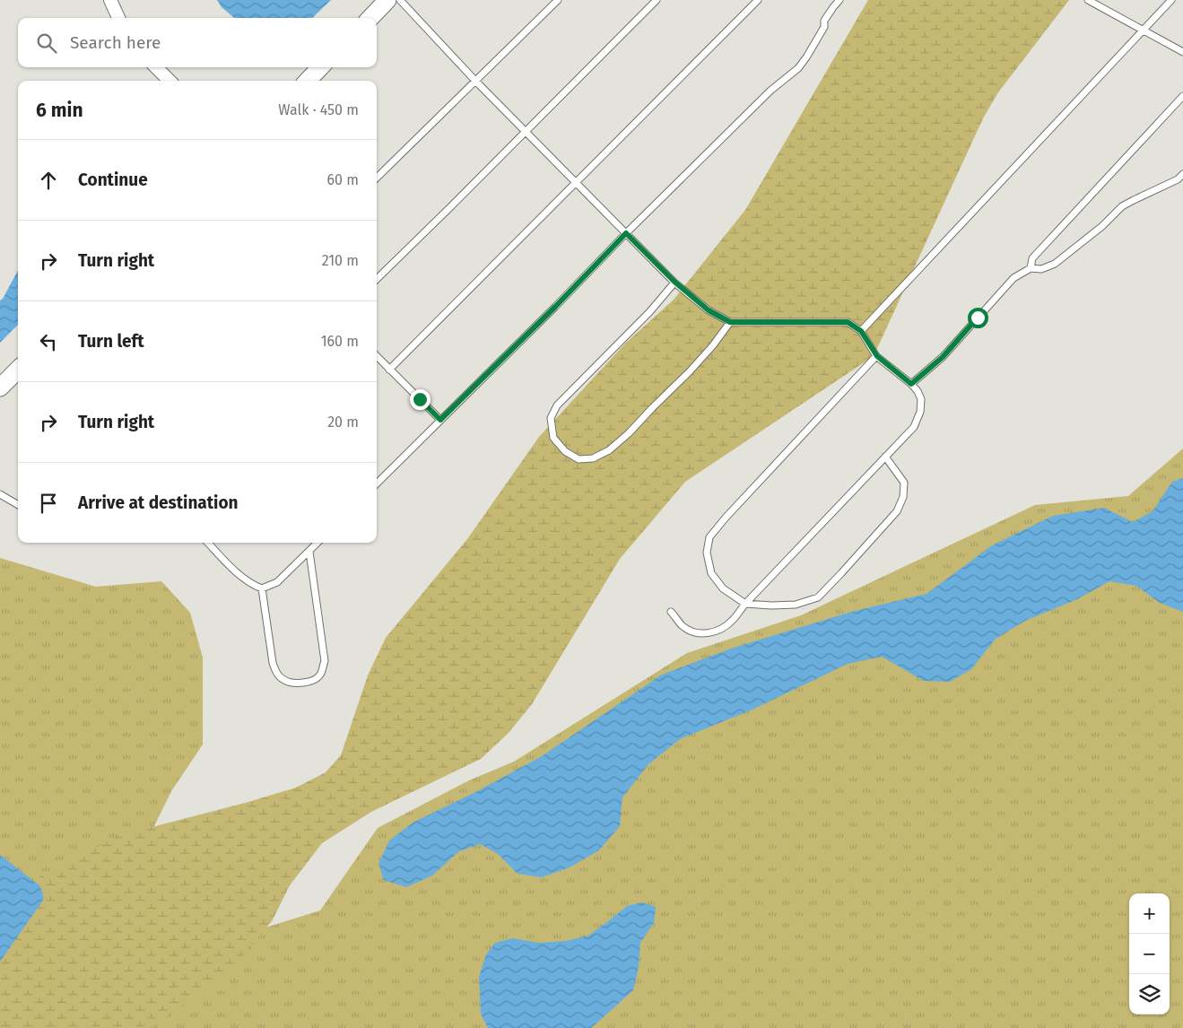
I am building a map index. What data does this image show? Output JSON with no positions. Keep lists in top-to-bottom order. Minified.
{"page":{"search":"Search here","heading":["6 min","Walk · 450 m"],"list":[["Continue","60 m"],["Turn right","210 m"],["Turn left","160 m"],["Turn right","20 m"],"Arrive at destination"],"map_buttons":["+","−"]}}
